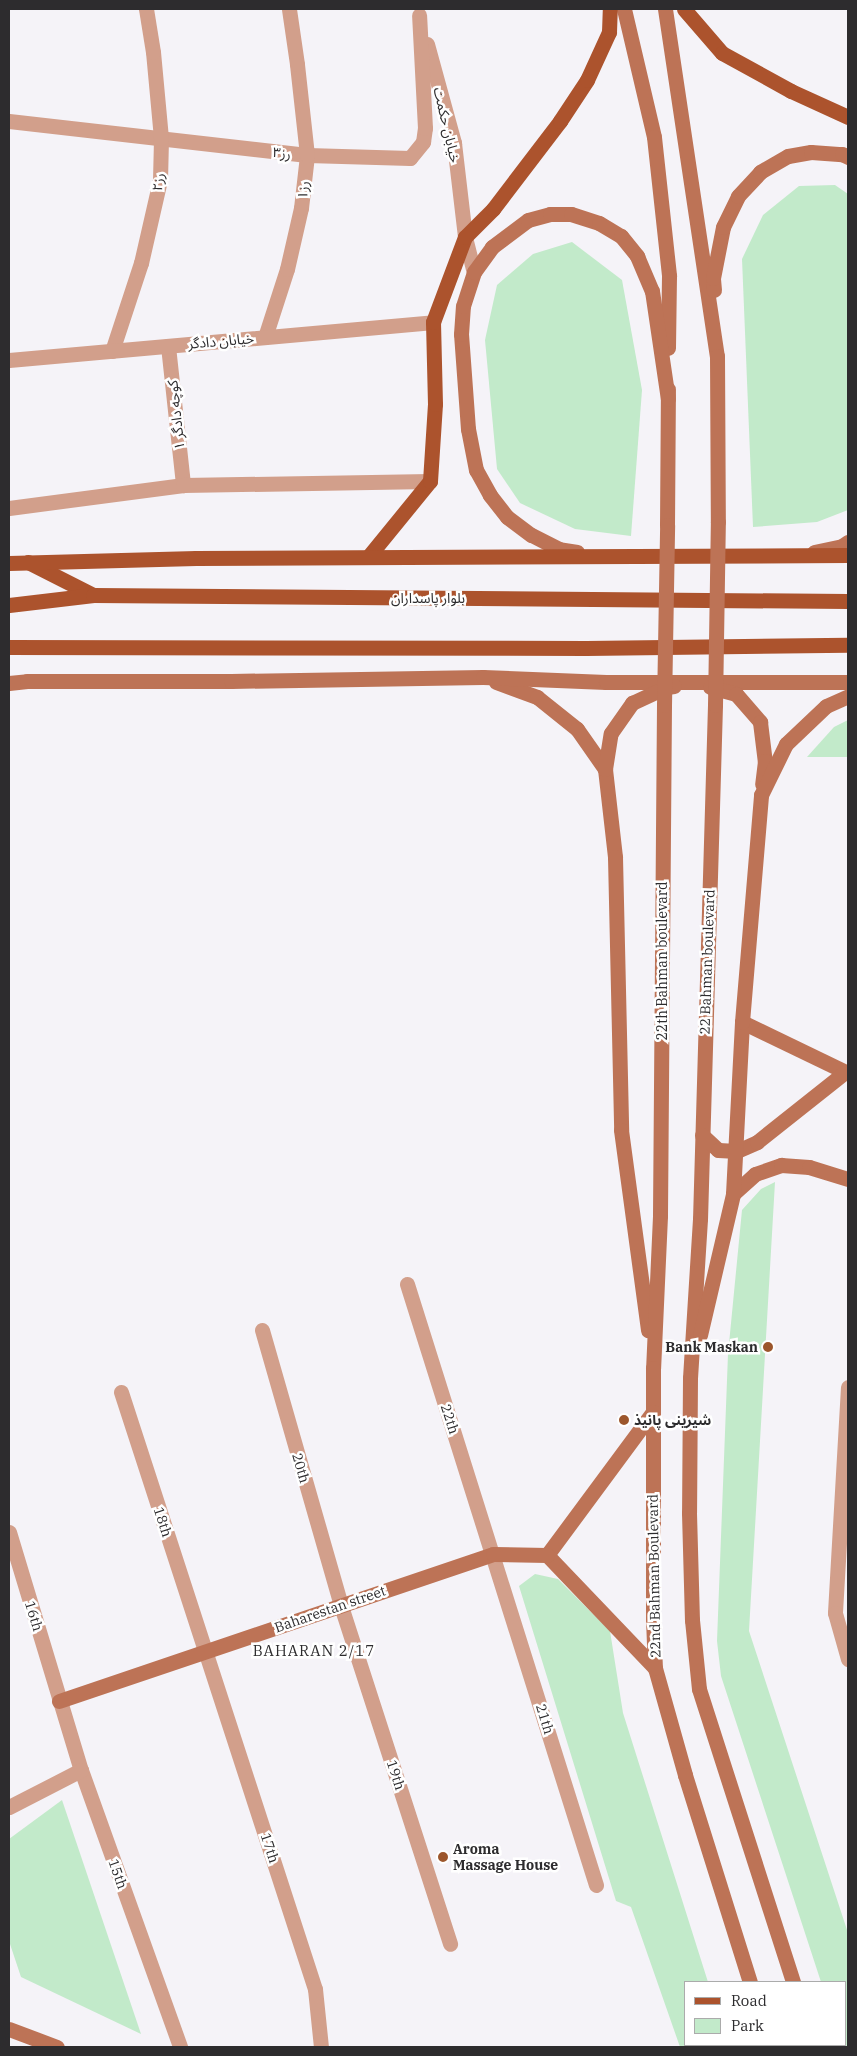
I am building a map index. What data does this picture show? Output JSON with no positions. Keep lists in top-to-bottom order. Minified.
{"streets":{"main road":["بلوار پاسداران","22th Bahman boulevard","22 Bahman boulevard","22nd Bahman Boulevard","Baharestan street"],"street":["خیابان حکمت","رز۳","رز۲","رز۱","خیابان دادگر","کوچه دادگر ۱","22th","20th","18th","16th","21th","19th","17th","15th"]},"crossings":[["خیابان حکمت","رز۳"],["رز۳","رز۲"],["رز۳","رز۱"],["رز۲","خیابان دادگر"],["رز۱","خیابان دادگر"],["خیابان دادگر","کوچه دادگر ۱"],["22th Bahman boulevard","22nd Bahman Boulevard"],["22th","Baharestan street"],["22th","21th"],["20th","Baharestan street"],["20th","19th"],["18th","Baharestan street"],["18th","17th"],["Baharestan street","16th"],["Baharestan street","21th"],["Baharestan street","19th"],["Baharestan street","17th"],["Baharestan street","15th"],["16th","15th"]],"districts":["BAHARAN 2/17"],"places":["Bank Maskan","شیرینی پانیذ","Aroma Massage House"],"legend":["Road","Park"]}
